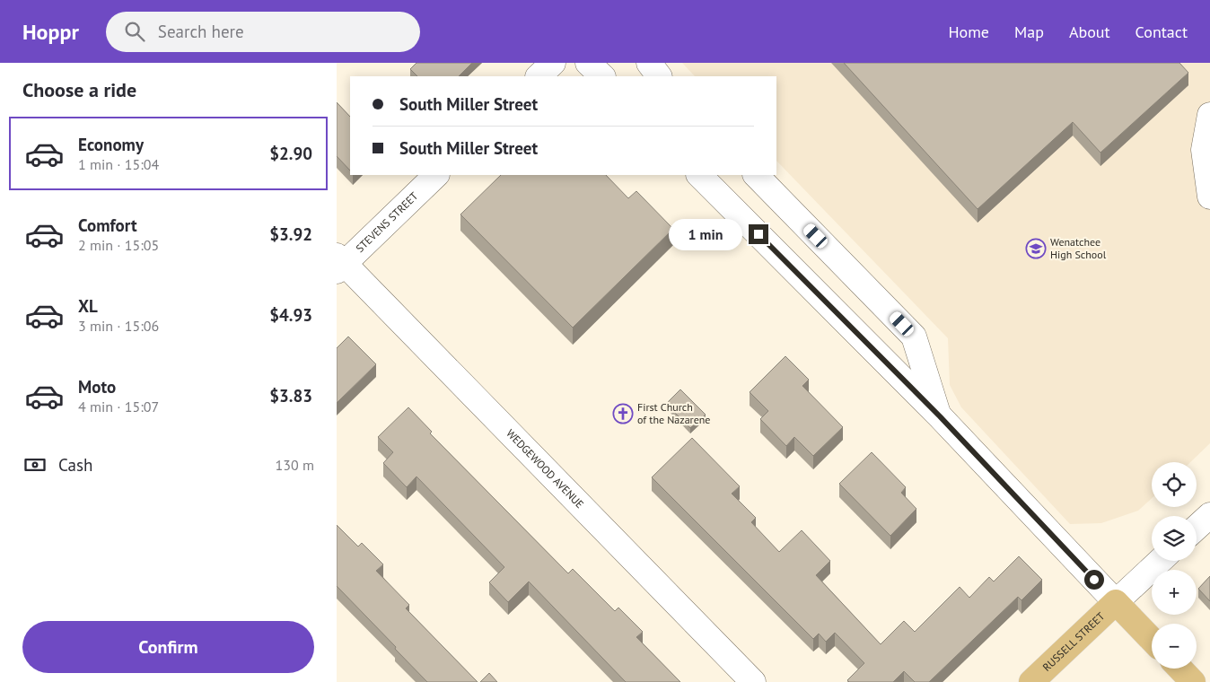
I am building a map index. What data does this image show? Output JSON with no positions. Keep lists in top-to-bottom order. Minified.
{"streets":{"main road":["RUSSELL STREET"],"street":["STEVENS STREET","WEDGEWOOD AVENUE"]},"crossings":[["STEVENS STREET","WEDGEWOOD AVENUE"]],"places":{"school or university":["Wenatchee High School"],"church":["First Church of the Nazarene"]},"page":{"header":"Hoppr","search":"Search here","nav":["Home","Map","About","Contact"],"heading":"Choose a ride","banner":["South Miller Street","South Miller Street"],"list":[{"name":"Economy","note":"1 min · 15:04","value":"$2.90"},{"name":"Comfort","note":"2 min · 15:05","value":"$3.92"},{"name":"XL","note":"3 min · 15:06","value":"$4.93"},{"name":"Moto","note":"4 min · 15:07","value":"$3.83"}],"bubble":"1 min","pay":["Cash","130 m"],"map_buttons":["+","−"],"buttons":"Confirm"}}
